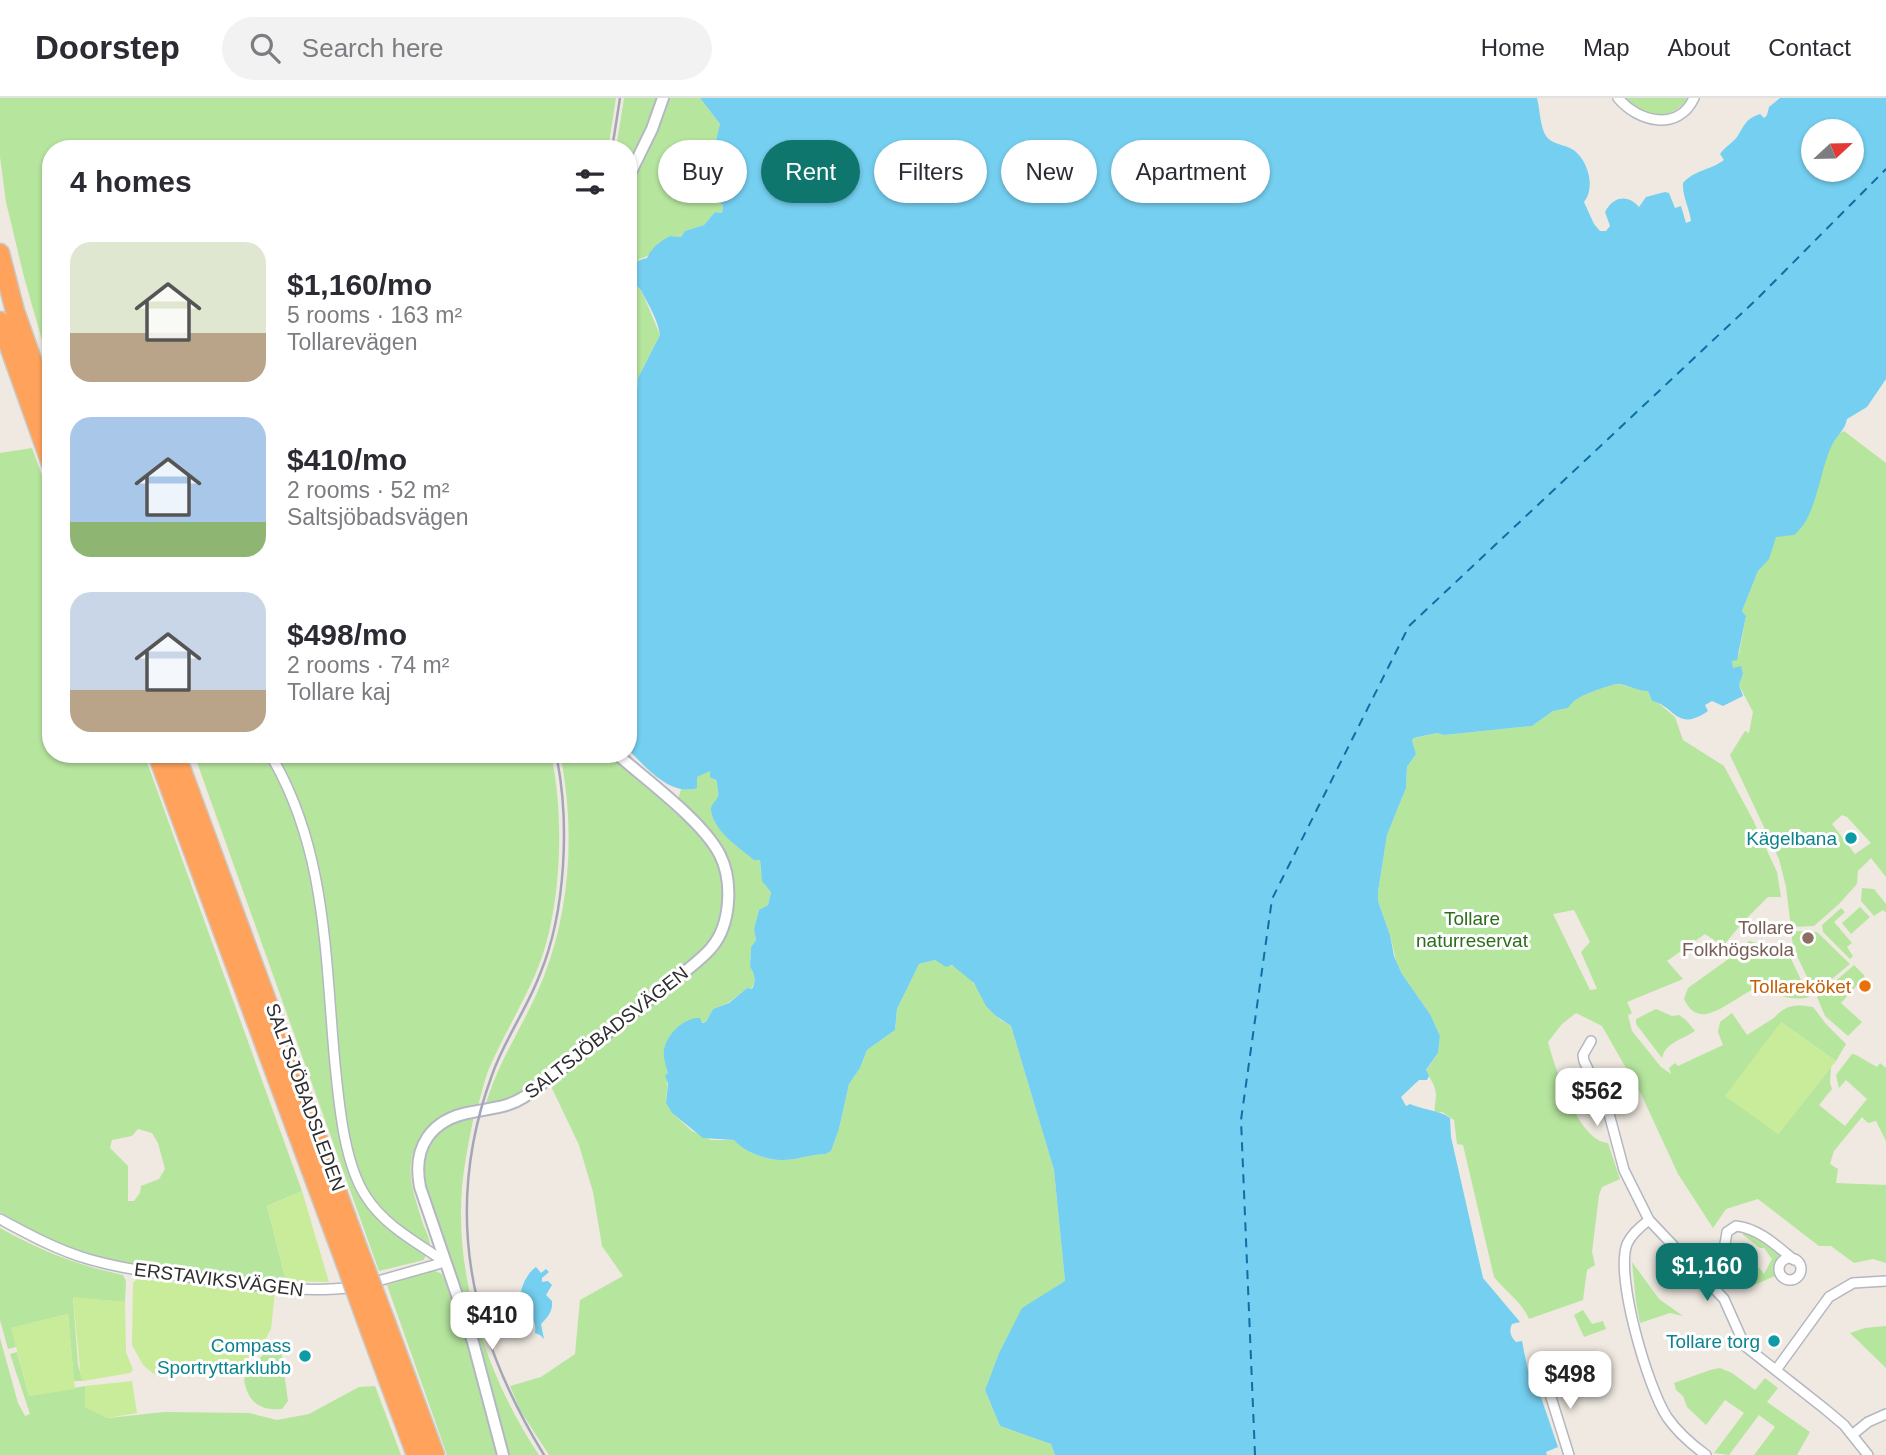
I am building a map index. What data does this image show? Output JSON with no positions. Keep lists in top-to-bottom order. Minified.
{"streets":{"highway":["SALTSJÖBADSLEDEN"],"street":["SALTSJÖBADSVÄGEN","ERSTAVIKSVÄGEN"]},"crossings":[["SALTSJÖBADSVÄGEN","ERSTAVIKSVÄGEN"]],"parks":["Tollare naturreservat"],"places":["Kägelbana","Tollare Folkhögskola","Tollareköket","Tollare torg","Compass Sportryttarklubb"],"north":"right","page":{"header":"Doorstep","search":"Search here","nav":["Home","Map","About","Contact"],"chip":["Buy","Rent","Filters","New","Apartment"],"heading":"4 homes","list":[{"name":"$1,160/mo","note":"5 rooms · 163 m² · Tollarevägen"},{"name":"$410/mo","note":"2 rooms · 52 m² · Saltsjöbadsvägen"},{"name":"$498/mo","note":"2 rooms · 74 m² · Tollare kaj"}],"price":["$562","$1,160","$410","$498"]}}
